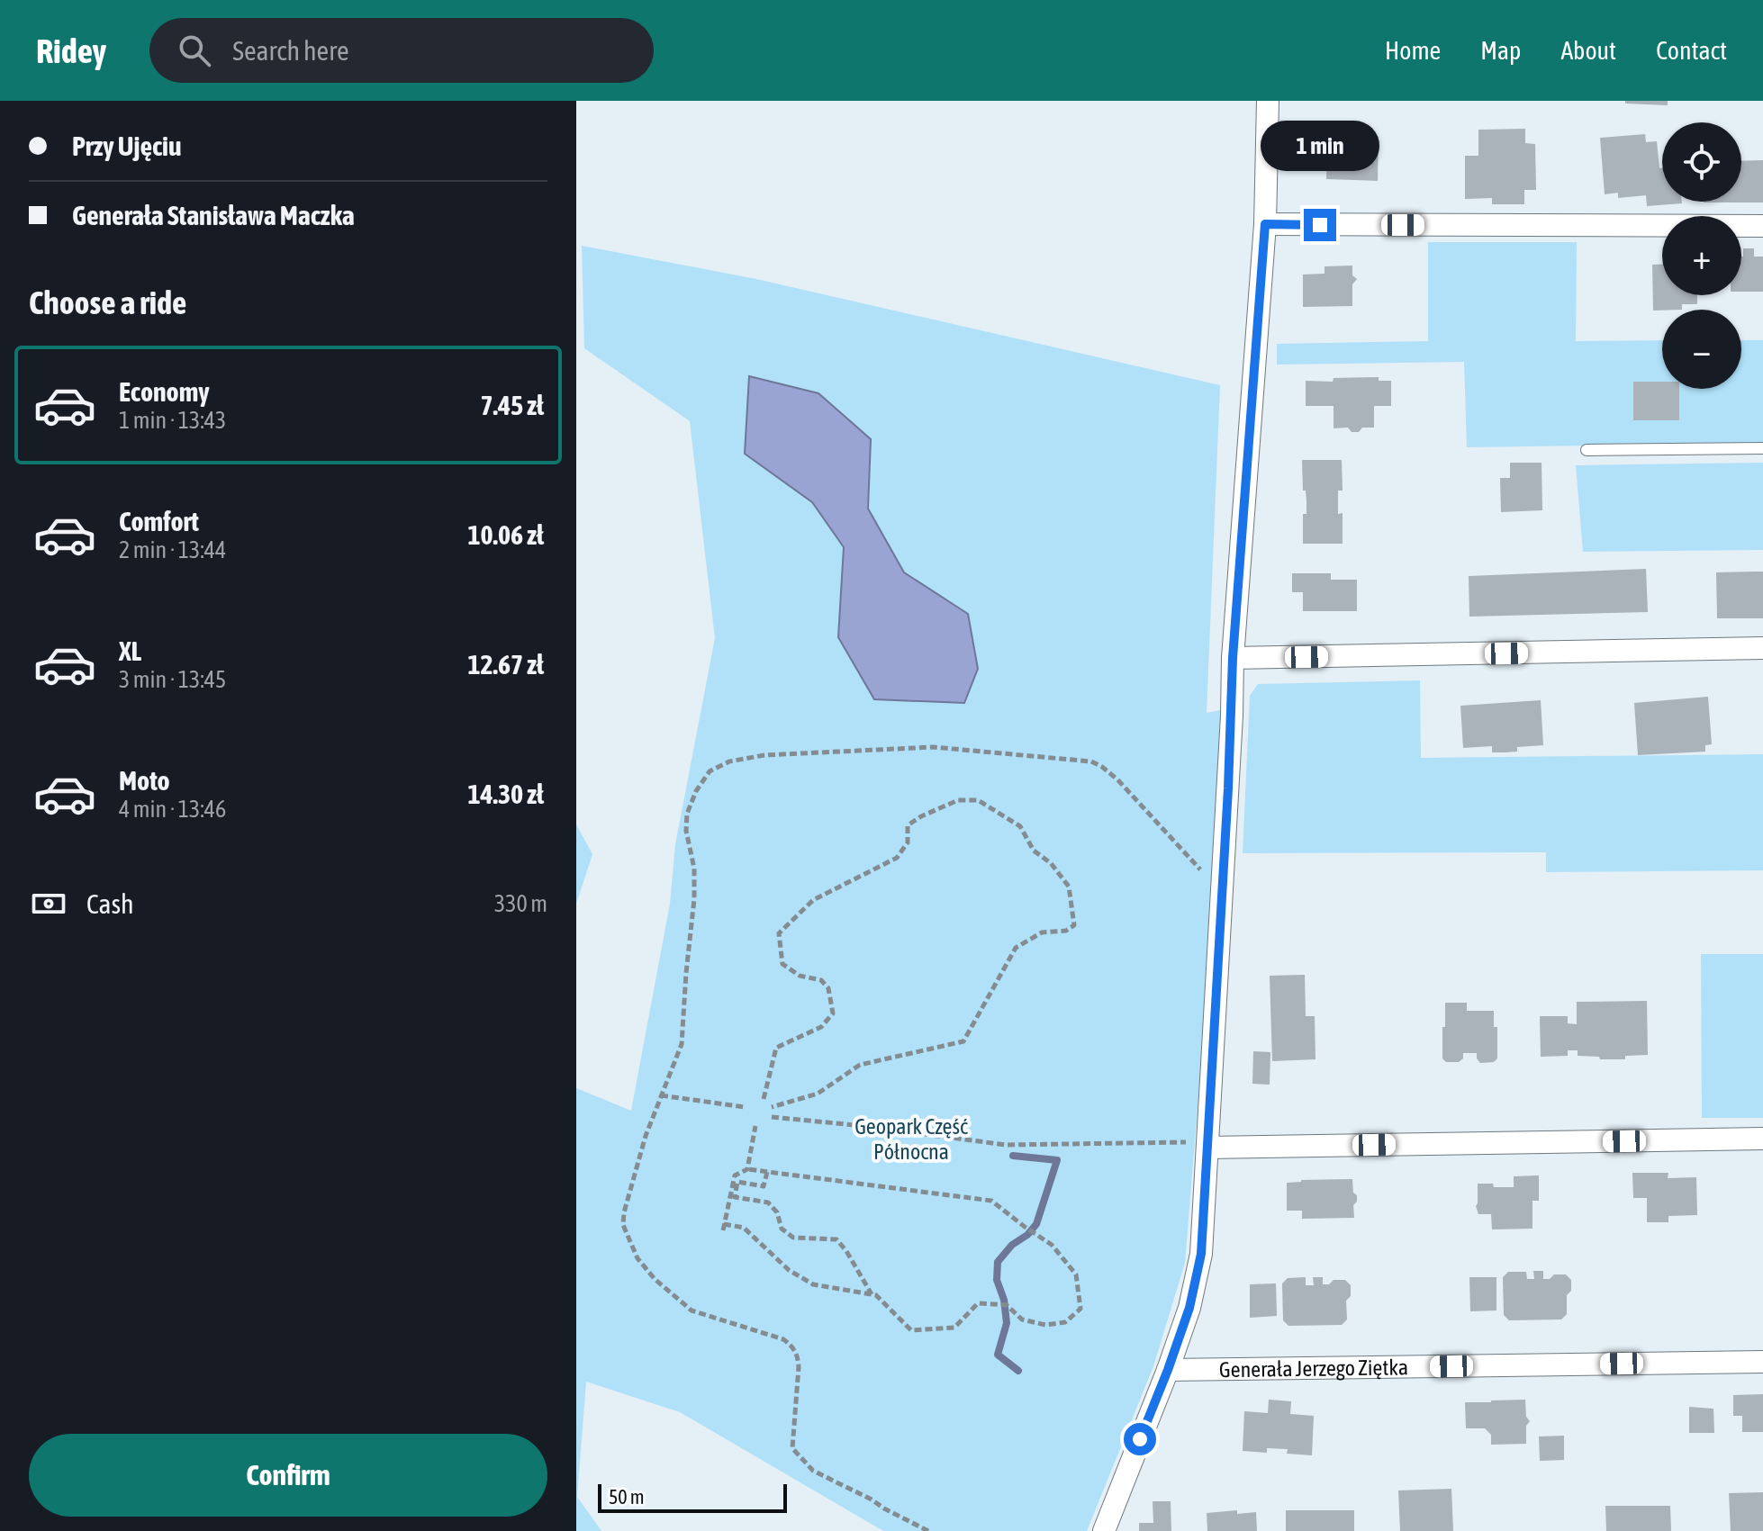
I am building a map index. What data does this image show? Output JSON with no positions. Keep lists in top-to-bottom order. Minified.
{"streets":{"street":["Generała Jerzego Ziętka"]},"parks":["Geopark Część Północna"],"scale_bar":"50 m","page":{"header":"Ridey","search":"Search here","nav":["Home","Map","About","Contact"],"banner":["Przy Ujęciu","Generała Stanisława Maczka"],"bubble":"1 min","map_buttons":["+","−"],"heading":"Choose a ride","list":[{"name":"Economy","note":"1 min · 13:43","value":"7.45 zł"},{"name":"Comfort","note":"2 min · 13:44","value":"10.06 zł"},{"name":"XL","note":"3 min · 13:45","value":"12.67 zł"},{"name":"Moto","note":"4 min · 13:46","value":"14.30 zł"}],"pay":["Cash","330 m"],"buttons":"Confirm","scale":"50 m"}}
